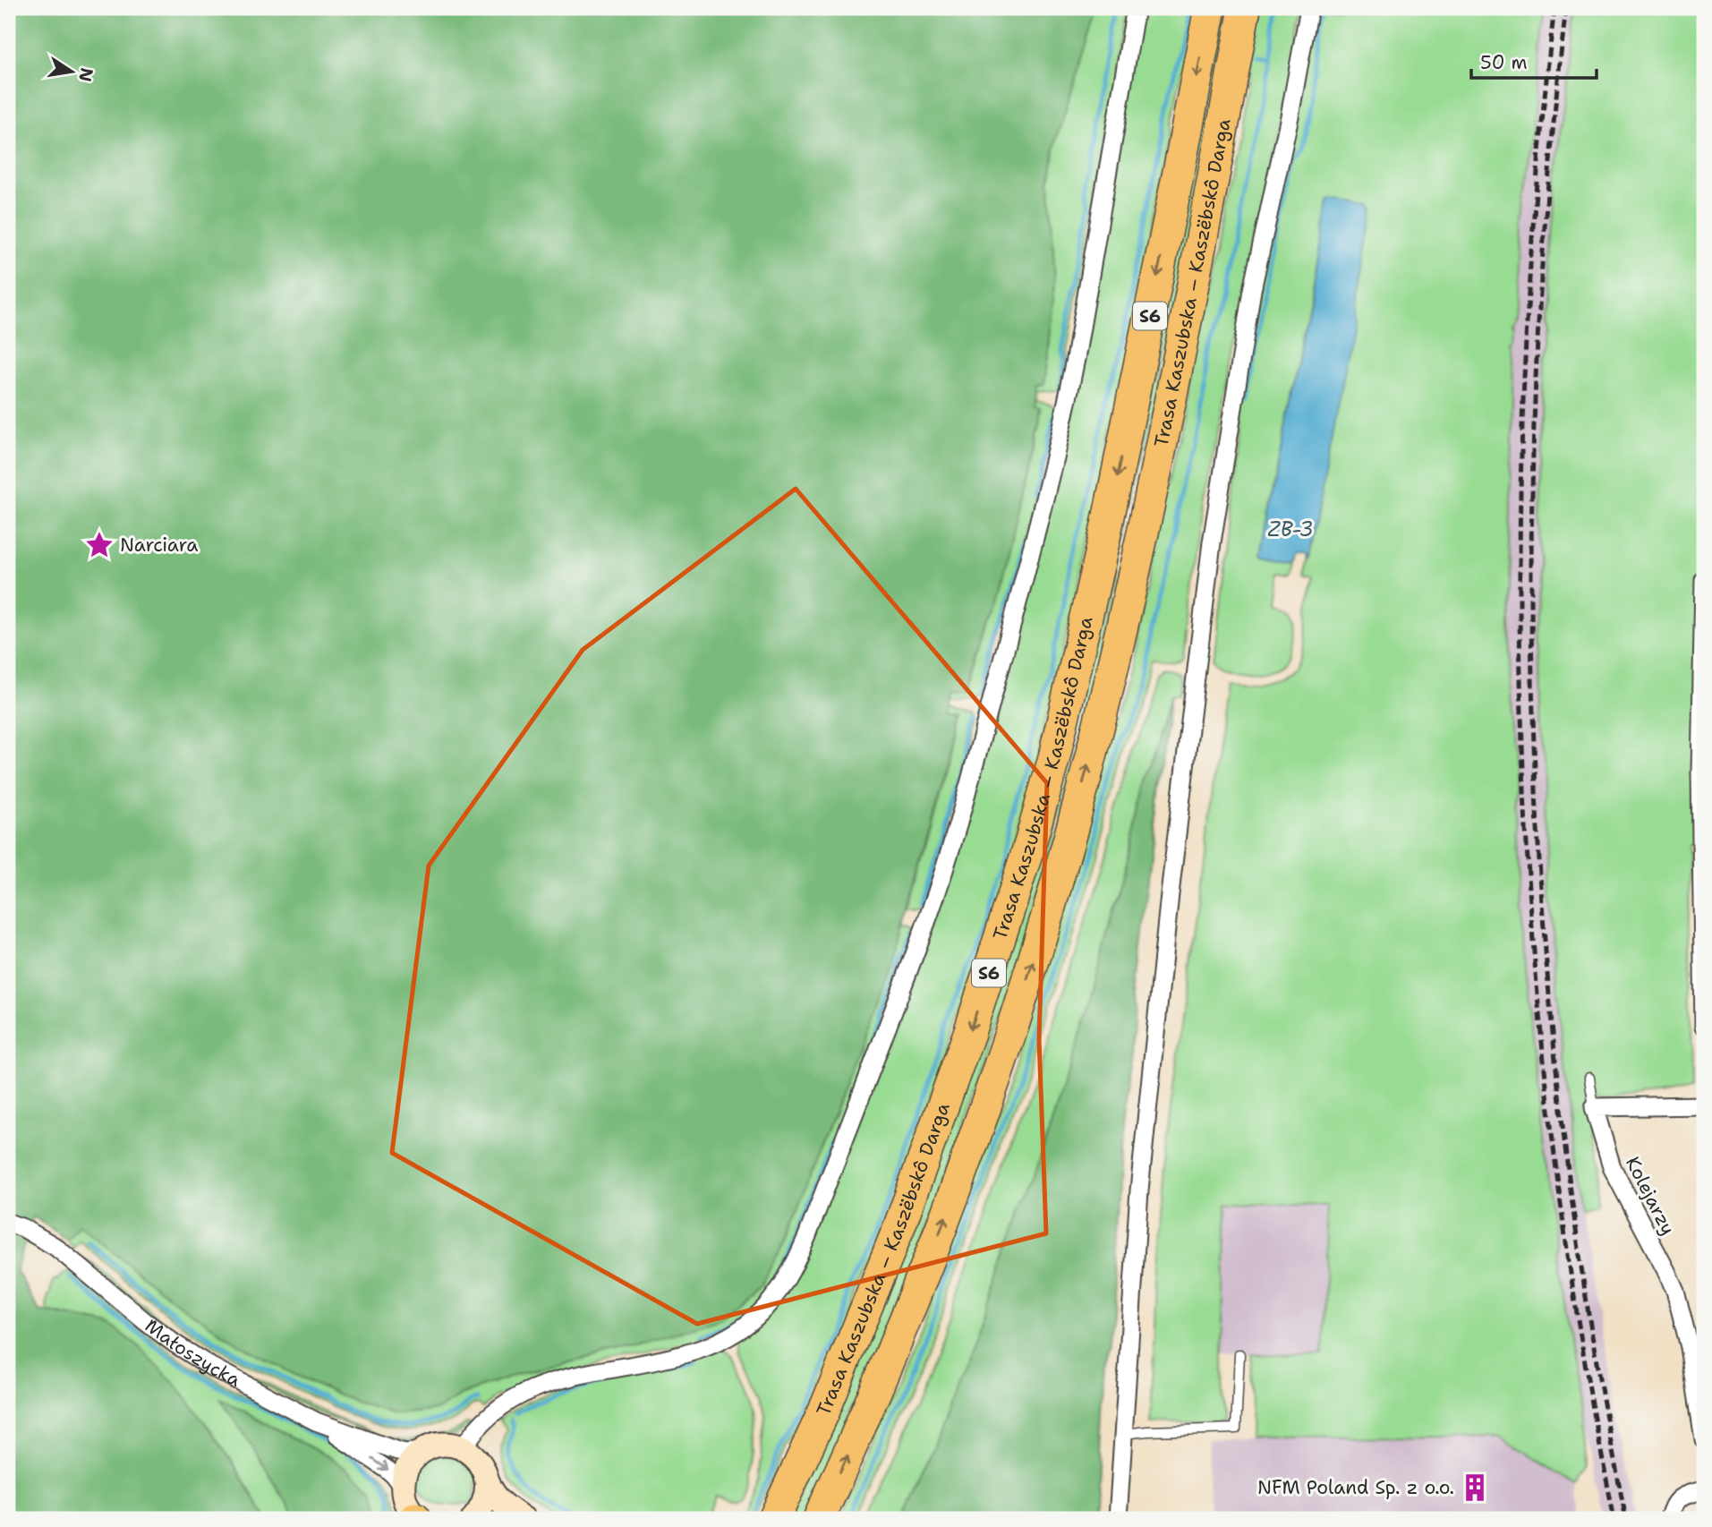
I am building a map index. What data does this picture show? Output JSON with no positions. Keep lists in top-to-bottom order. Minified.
{"streets":{"highway":["Trasa Kaszubska – Kaszëbskô Darga","S6"],"street":["Kolejarzy","Małoszycka"]},"water":["ZB-3"],"places":{"place":["Narciara"],"building":["NFM Poland Sp. z o.o."]},"scale_bar":"50 m","north":"right"}
